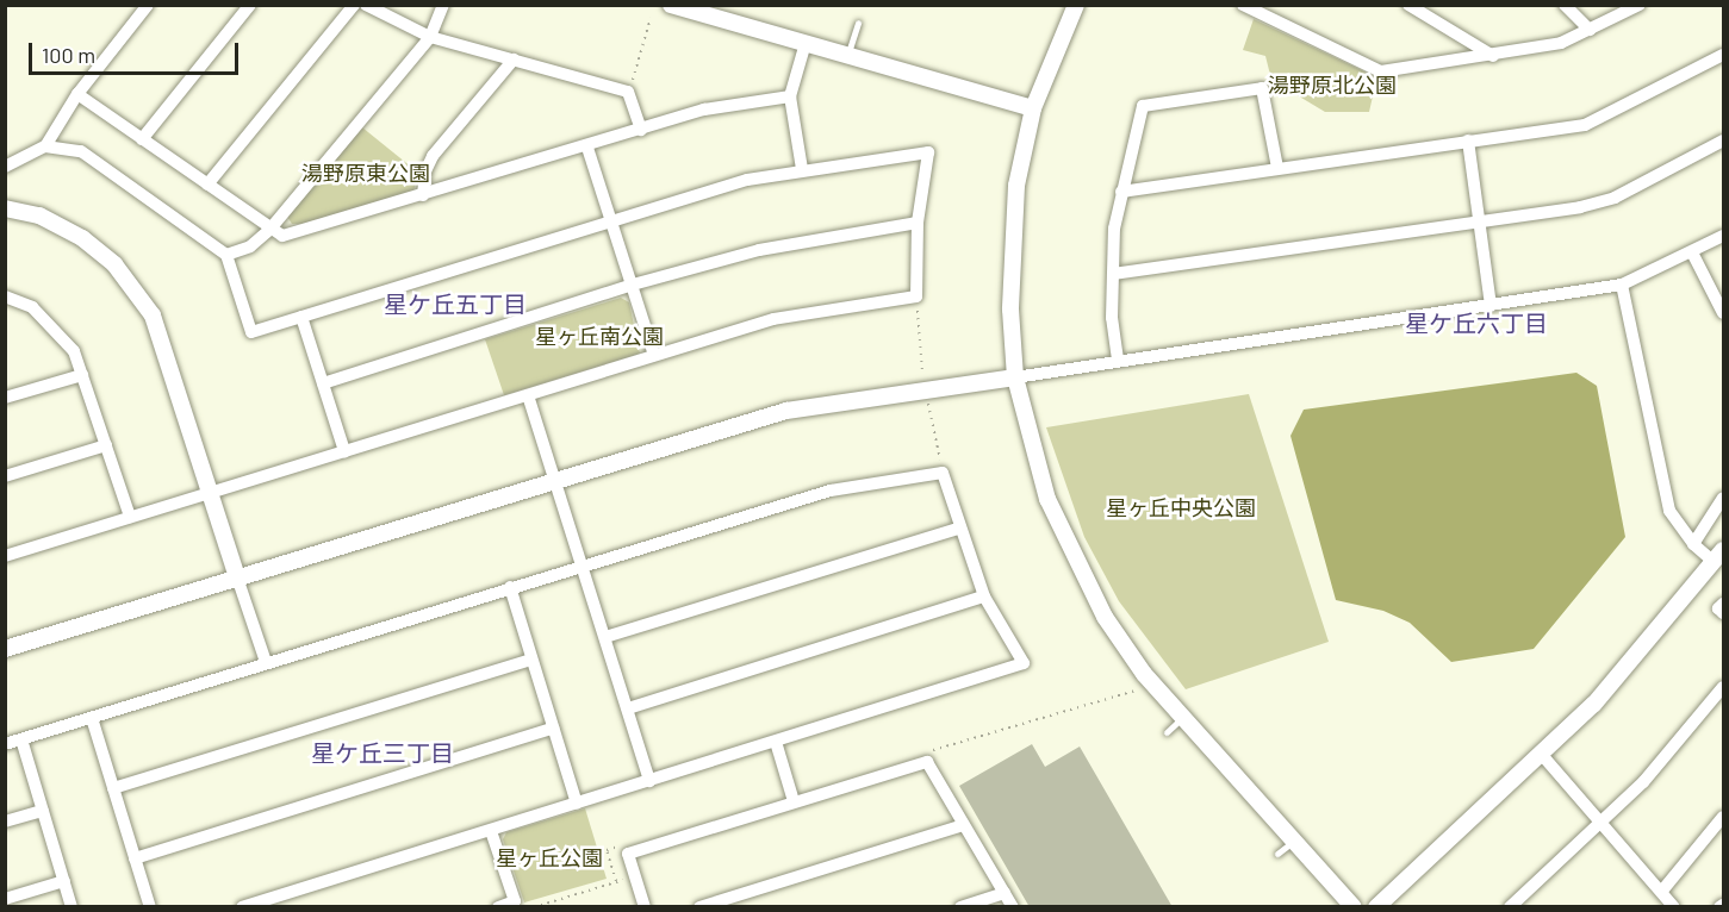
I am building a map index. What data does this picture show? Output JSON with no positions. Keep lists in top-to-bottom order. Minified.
{"districts":["星ケ丘五丁目","星ケ丘六丁目","星ケ丘三丁目"],"parks":["湯野原北公園","湯野原東公園","星ヶ丘南公園","星ヶ丘中央公園","星ヶ丘公園"],"scale_bar":"100 m"}
